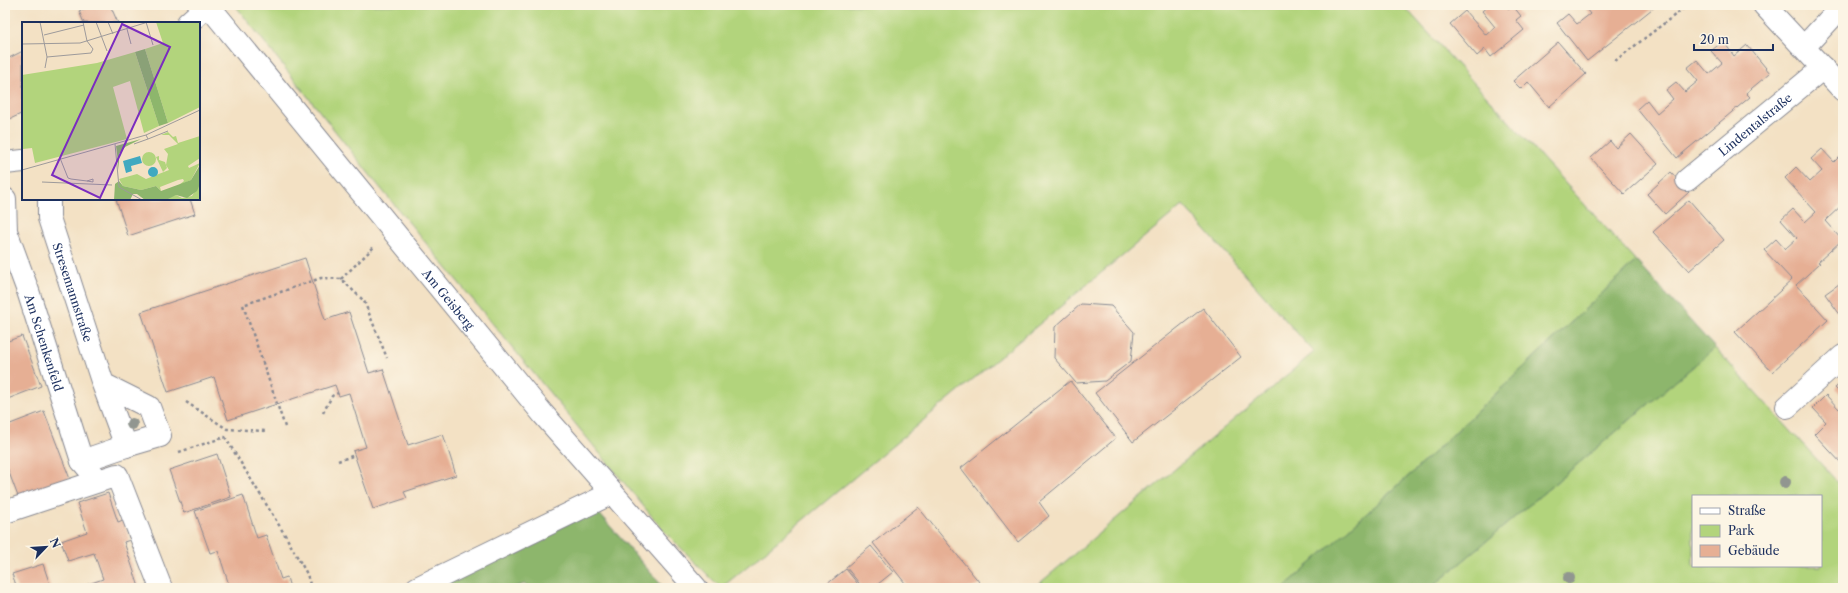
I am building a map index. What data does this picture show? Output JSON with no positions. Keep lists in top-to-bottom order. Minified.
{"streets":{"street":["Lindentalstraße","Stresemannstraße","Am Geisberg","Am Schenkenfeld"]},"legend":["Straße","Park","Gebäude"],"scale_bar":"20 m","north":"top right"}
